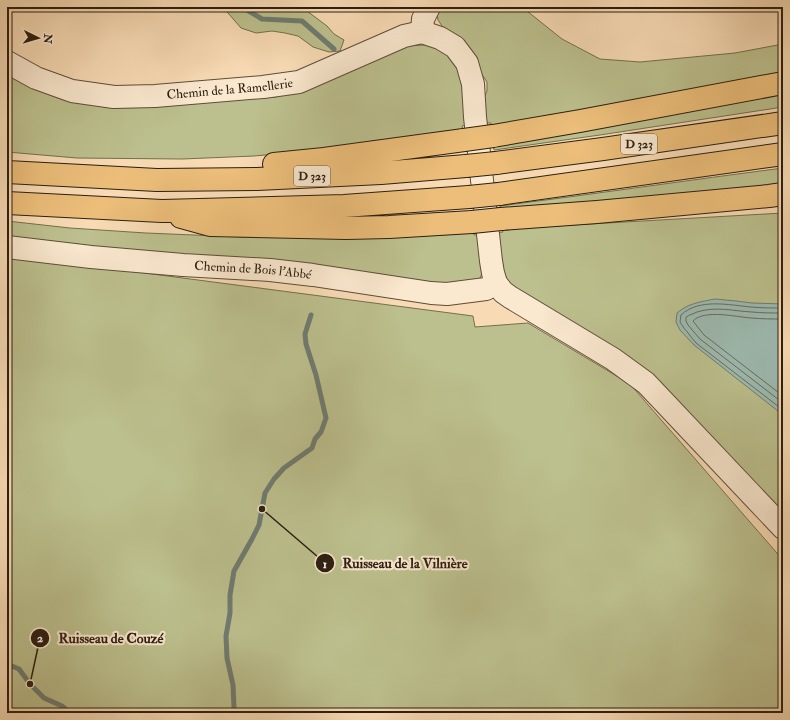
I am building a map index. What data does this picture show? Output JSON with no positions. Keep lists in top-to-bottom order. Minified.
{"streets":{"highway":["D 323"],"street":["Chemin de la Ramellerie","Chemin de Bois l'Abbé"]},"places":["Ruisseau de la Vilnière","Ruisseau de Couzé"],"north":"right"}
